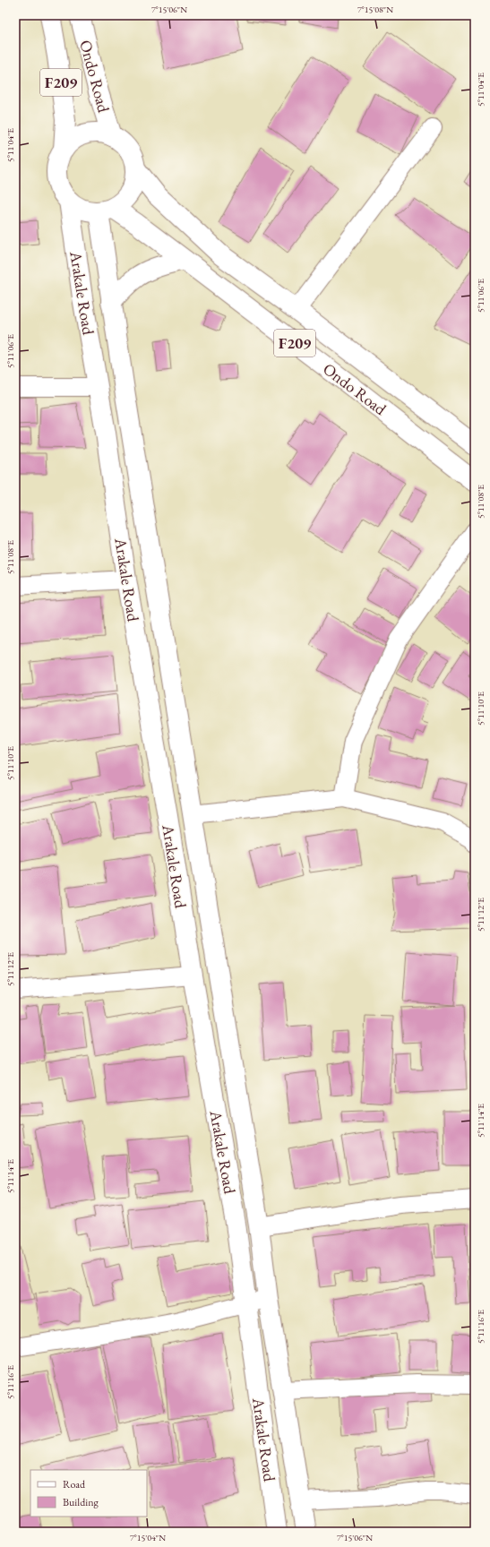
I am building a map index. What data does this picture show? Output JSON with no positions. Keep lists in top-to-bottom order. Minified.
{"streets":{"main road":["Ondo Road","F209","Arakale Road"]},"crossings":[["Ondo Road","F209"],["Ondo Road","Arakale Road"],["F209","Arakale Road"]],"legend":["Road","Building"],"coordinates":["7°15'06\"N","7°15'08\"N","5°11'04\"E","5°11'06\"E","5°11'08\"E","5°11'10\"E","5°11'12\"E","5°11'14\"E","5°11'16\"E","7°15'04\"N"]}
